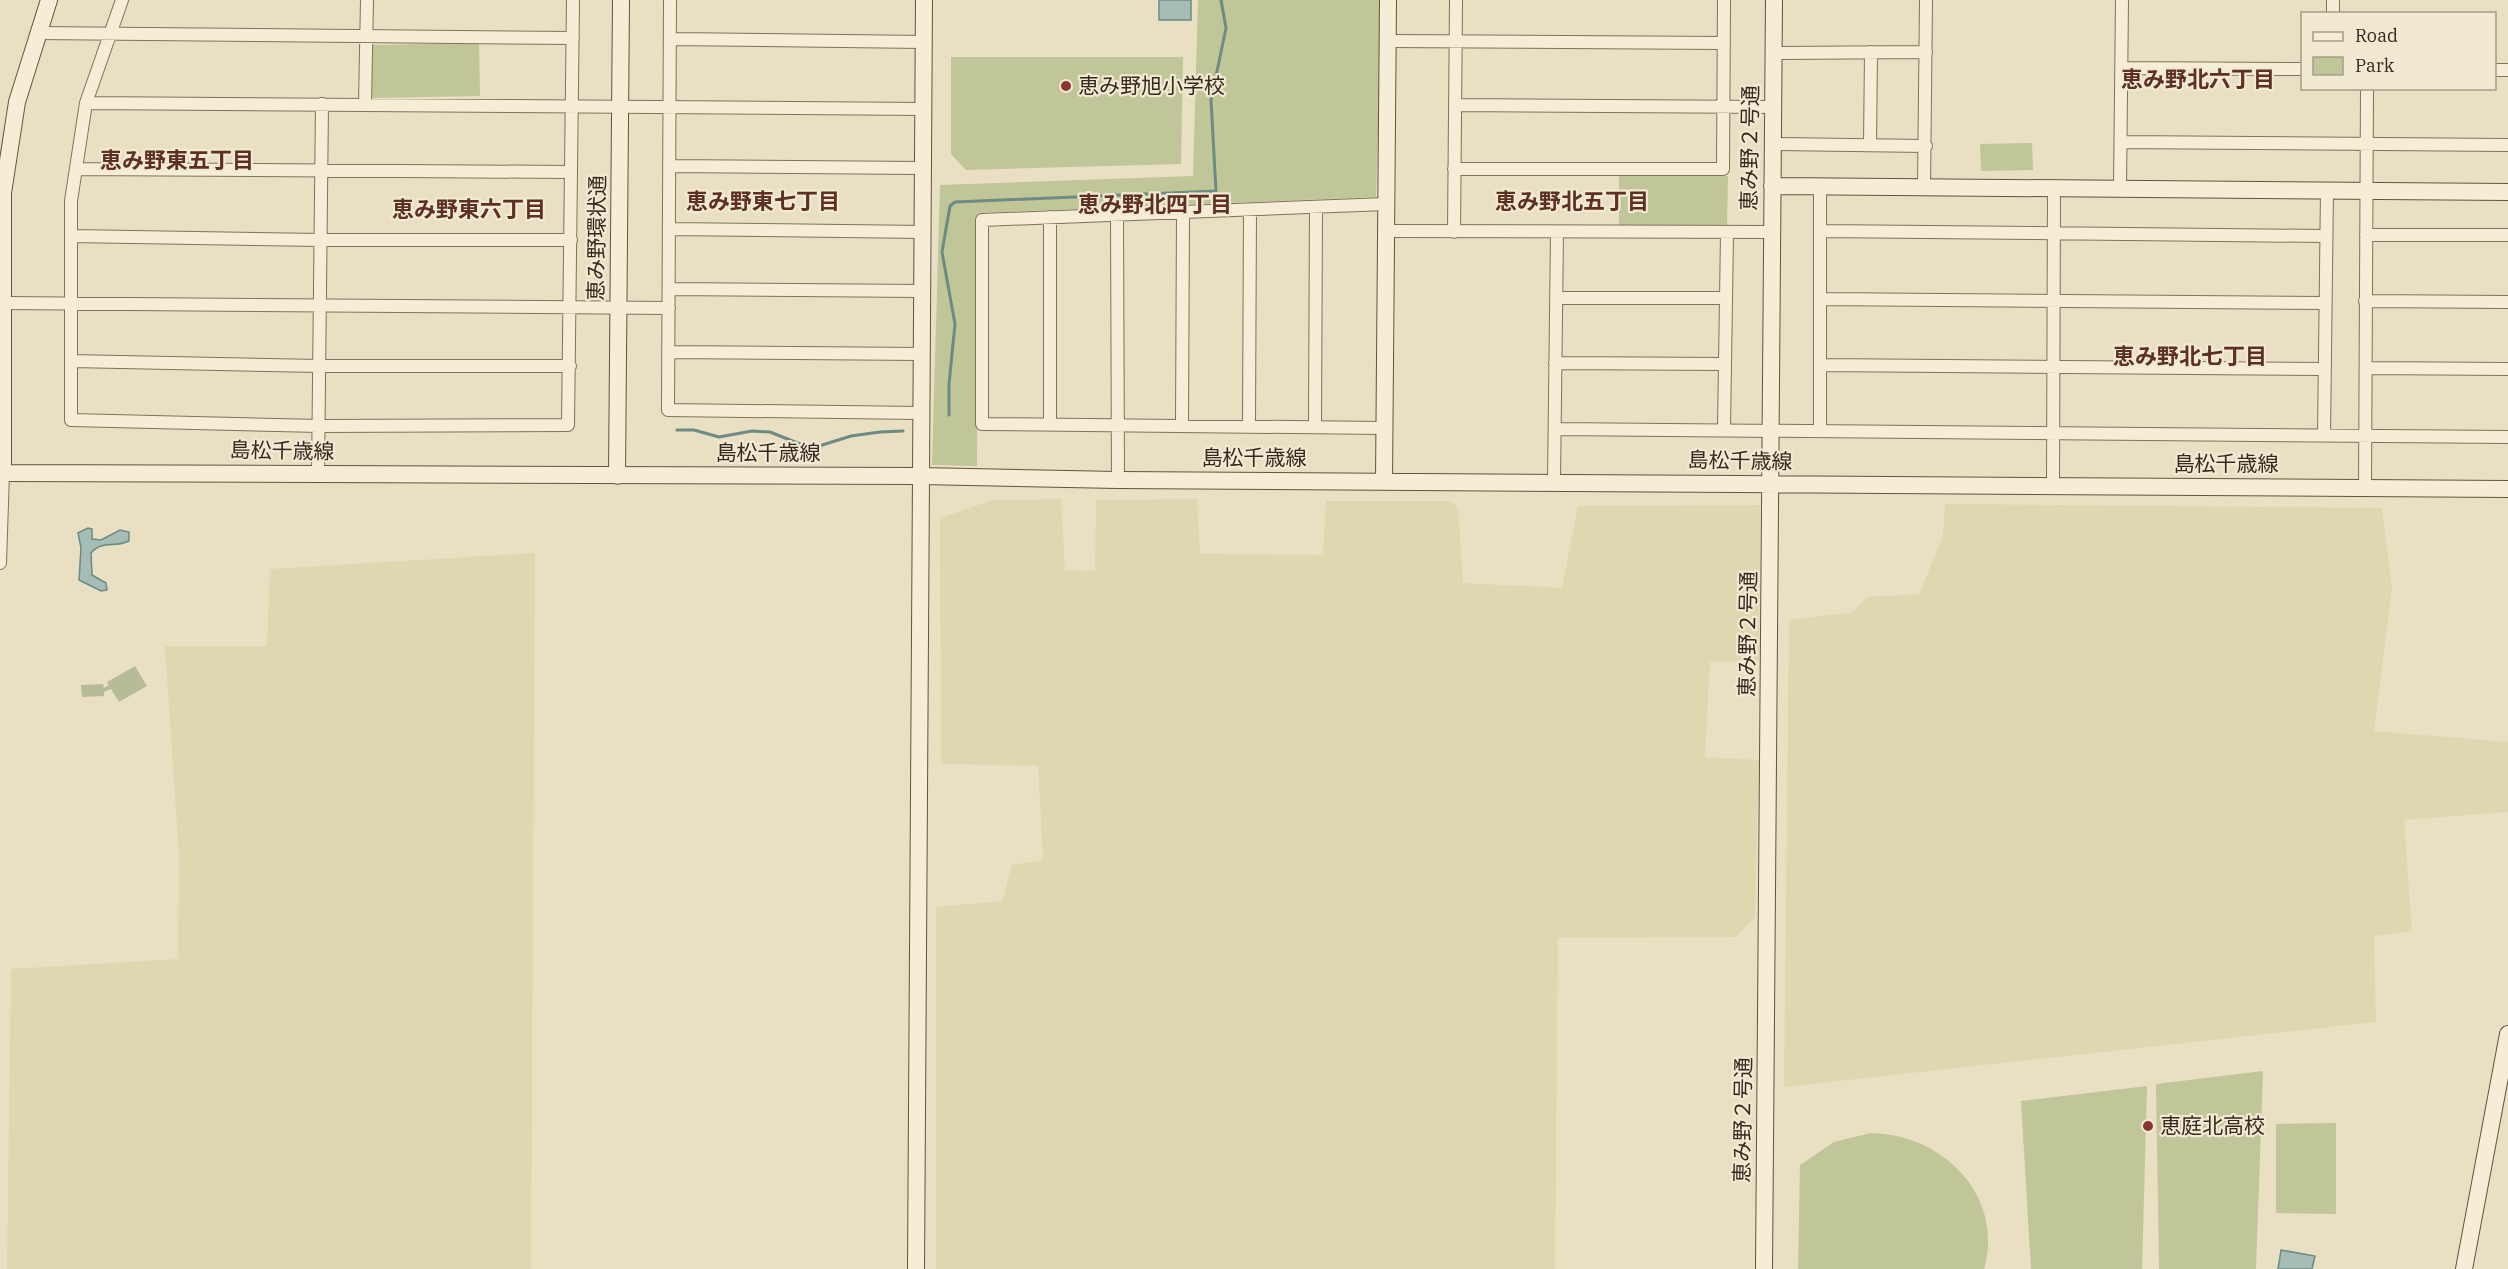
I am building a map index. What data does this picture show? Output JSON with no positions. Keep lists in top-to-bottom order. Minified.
{"streets":{"street":["恵み野２号通","恵み野環状通","島松千歳線"]},"crossings":[["恵み野２号通","島松千歳線"],["恵み野環状通","島松千歳線"]],"districts":["恵み野北六丁目","恵み野東五丁目","恵み野東七丁目","恵み野北五丁目","恵み野北四丁目","恵み野東六丁目","恵み野北七丁目"],"places":["恵み野旭小学校","恵庭北高校"],"legend":["Road","Park"]}
